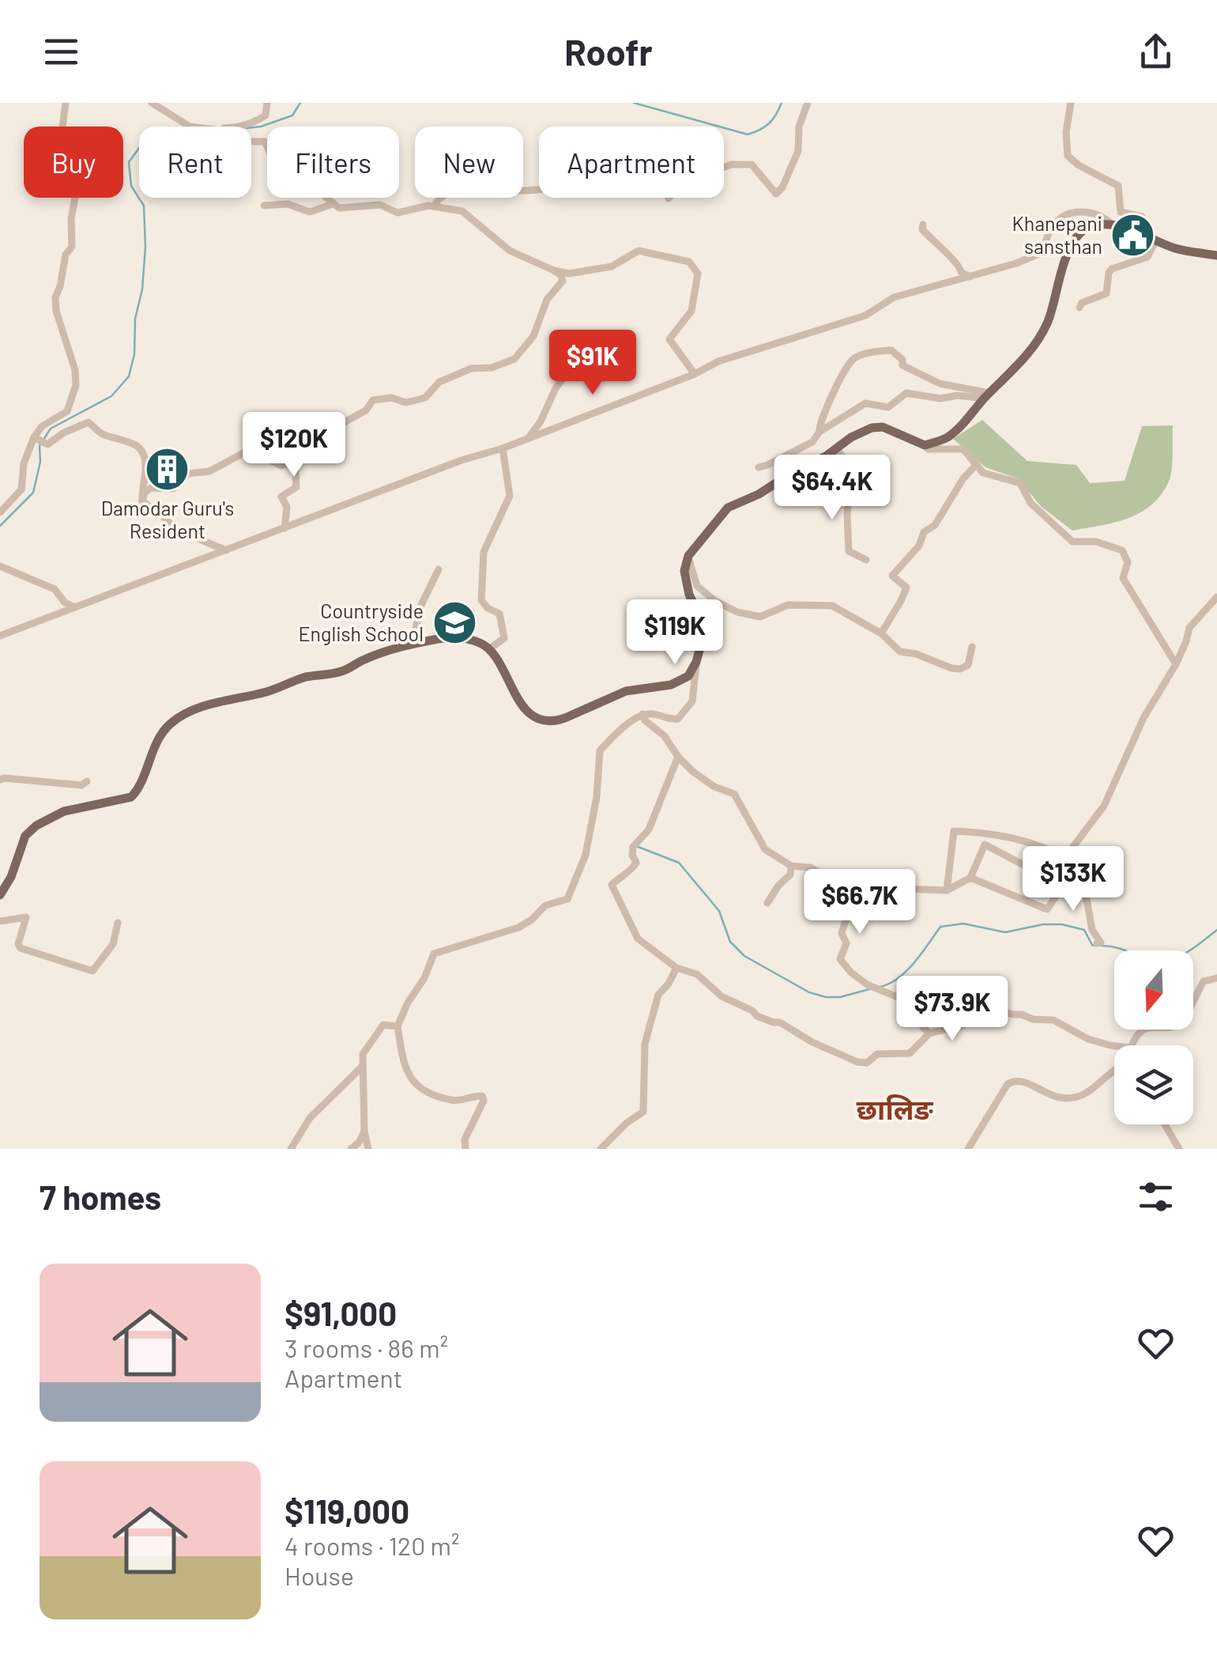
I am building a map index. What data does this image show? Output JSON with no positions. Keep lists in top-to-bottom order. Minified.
{"districts":["छालिङ"],"places":{"public building":["Khanepani sansthan"],"building":["Damodar Guru's Resident"],"school or university":["Countryside English School"]},"north":"bottom","page":{"header":"Roofr","chip":["Buy","Rent","Filters","New","Apartment"],"price":["$91K","$120K","$64.4K","$119K","$133K","$66.7K","$73.9K"],"heading":"7 homes","list":[{"name":"$91,000","note":"3 rooms · 86 m² · Apartment"},{"name":"$119,000","note":"4 rooms · 120 m² · House"}]}}
